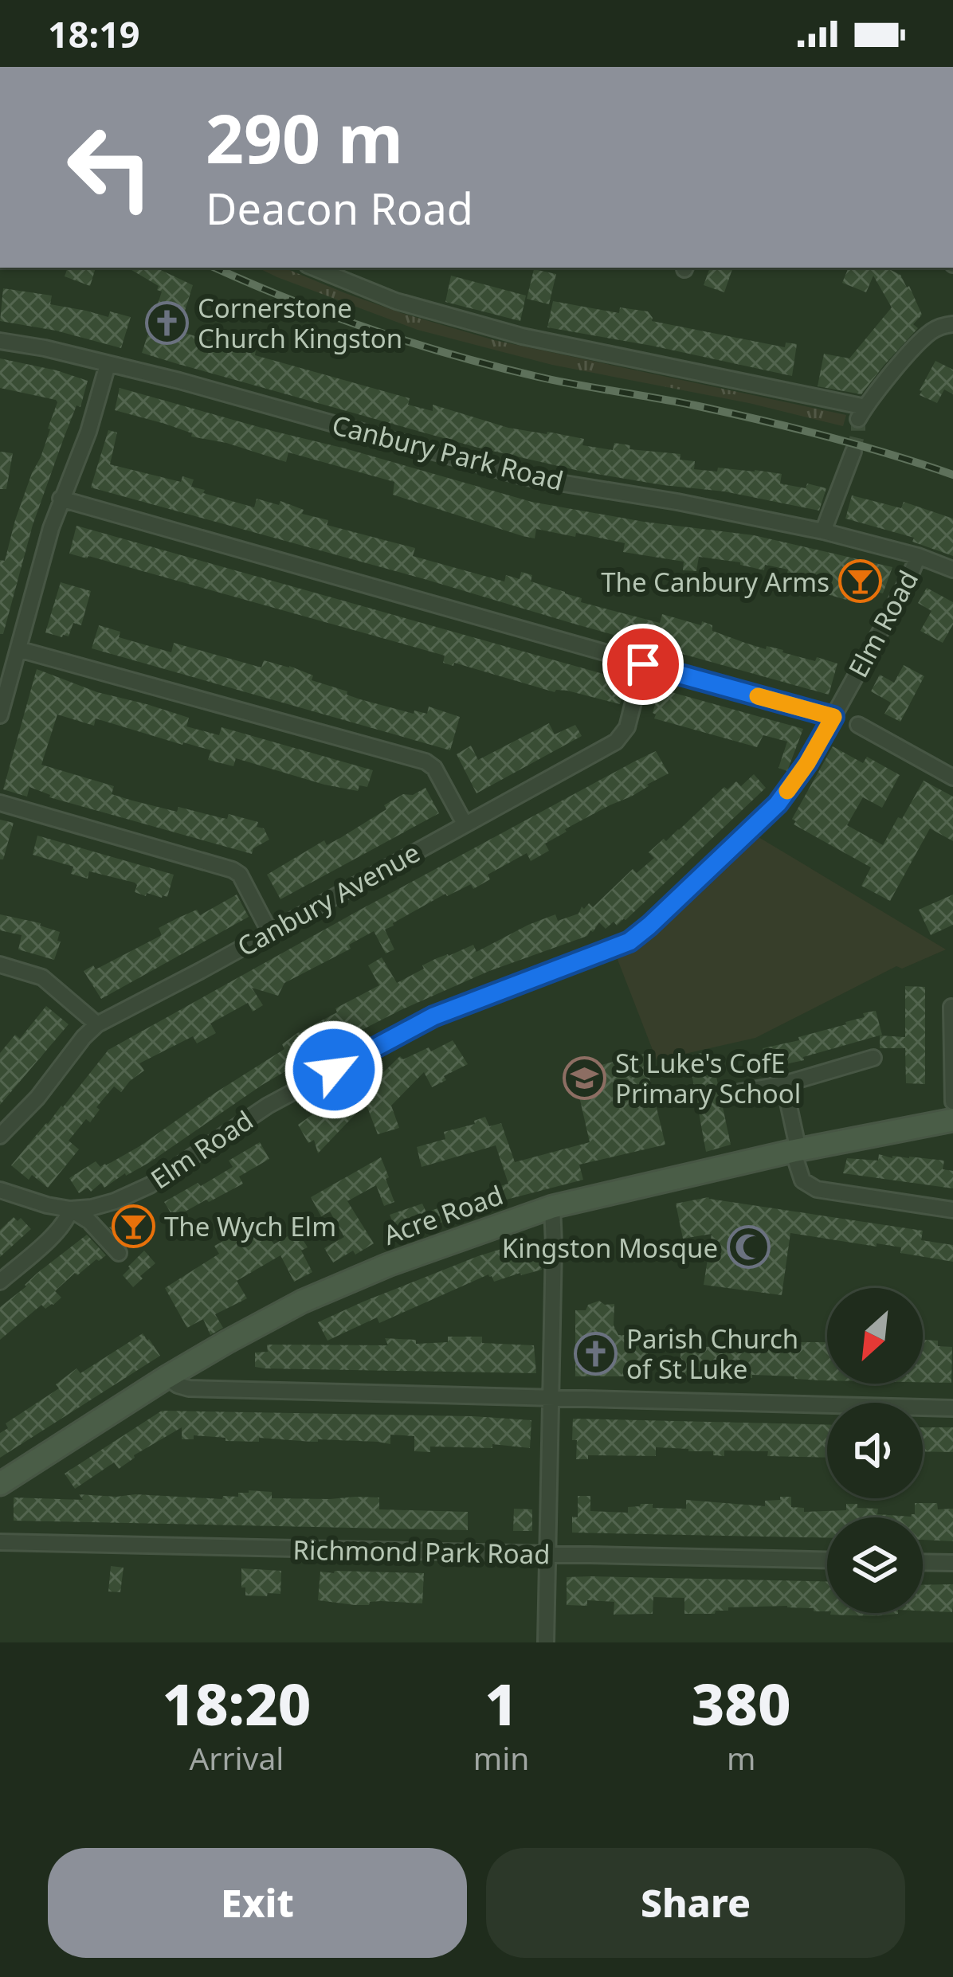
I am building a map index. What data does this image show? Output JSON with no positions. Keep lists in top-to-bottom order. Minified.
{"streets":{"street":["Canbury Park Road","Elm Road","Canbury Avenue","Acre Road","Richmond Park Road"]},"crossings":[["Canbury Park Road","Elm Road"]],"places":{"church":["Cornerstone Church Kingston","Parish Church of St Luke"],"bar":["The Canbury Arms","The Wych Elm"],"school or university":["St Luke's CofE Primary School"],"mosque":["Kingston Mosque"]},"north":"bottom left","page":{"status":"18:19","turn":["290 m","Deacon Road"],"eta":["18:20","Arrival","1","min","380","m"],"buttons":["Exit","Share"]}}
